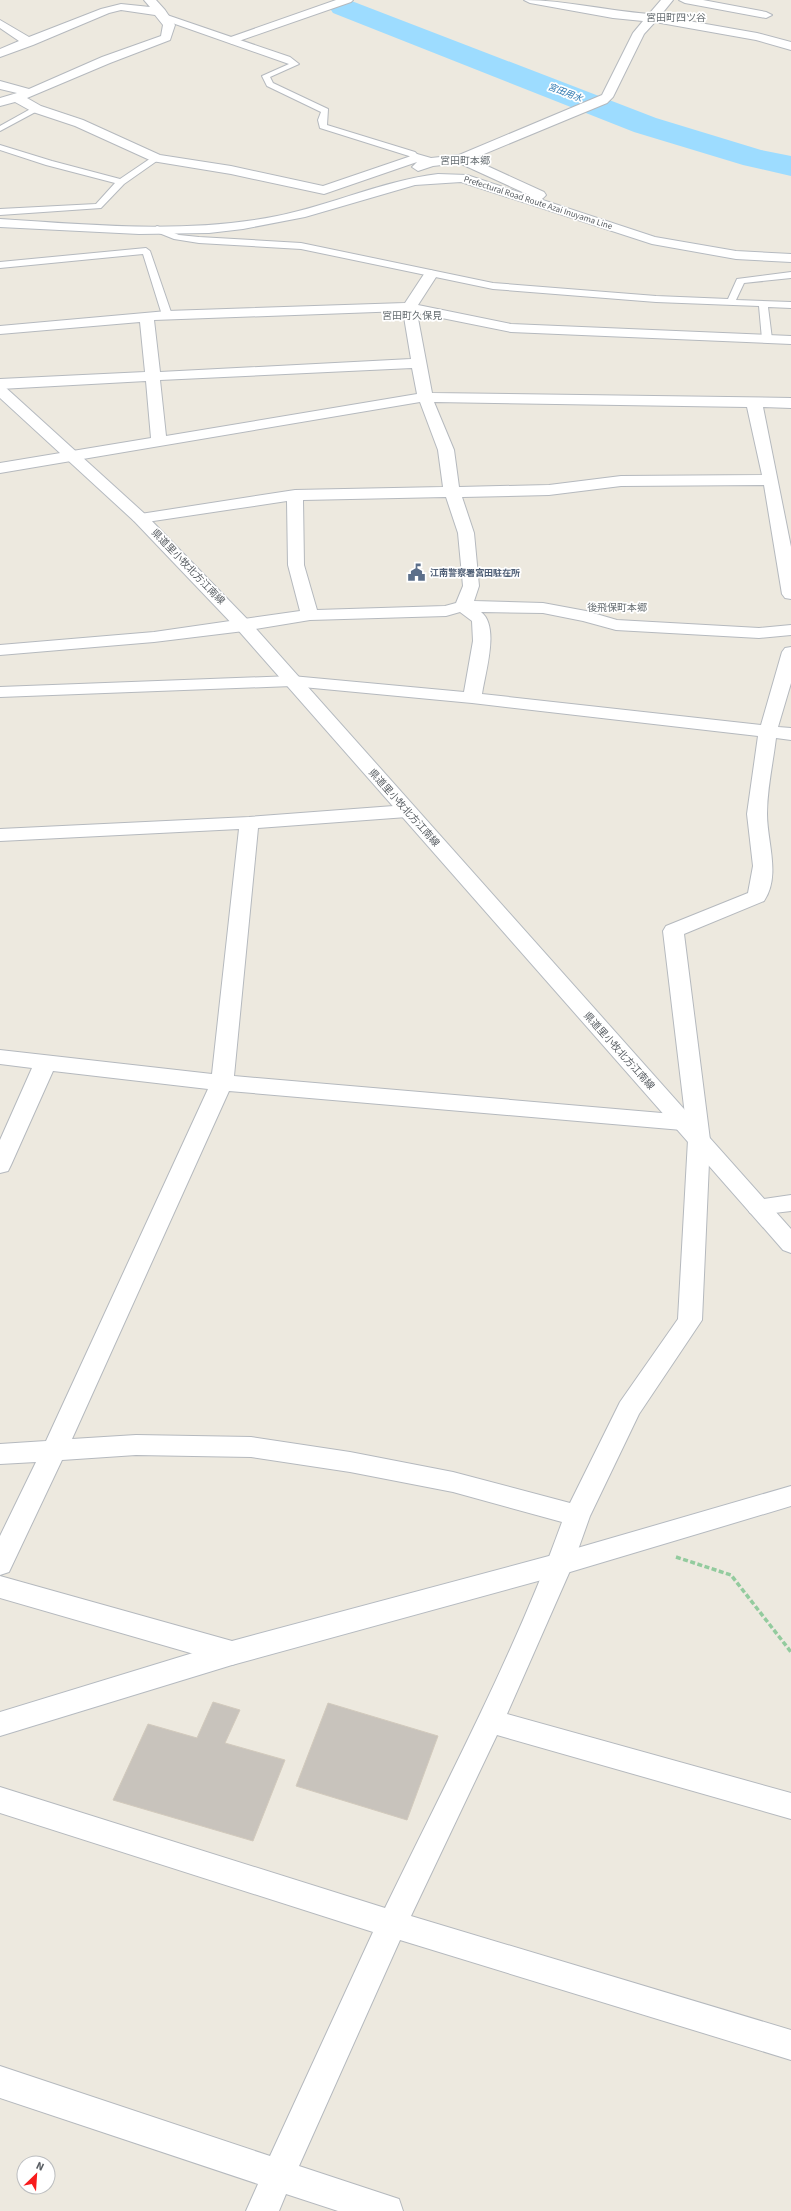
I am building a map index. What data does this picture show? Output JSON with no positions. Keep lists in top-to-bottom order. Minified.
{"streets":{"street":["Prefectural Road Route Azai Inuyama Line","県道里小牧北方江南線"]},"districts":["宮田町四ツ谷","宮田町本郷","宮田町久保見","後飛保町本郷"],"water":["宮田用水"],"places":{"public building":["江南警察署宮田駐在所"]},"north":"top right"}
